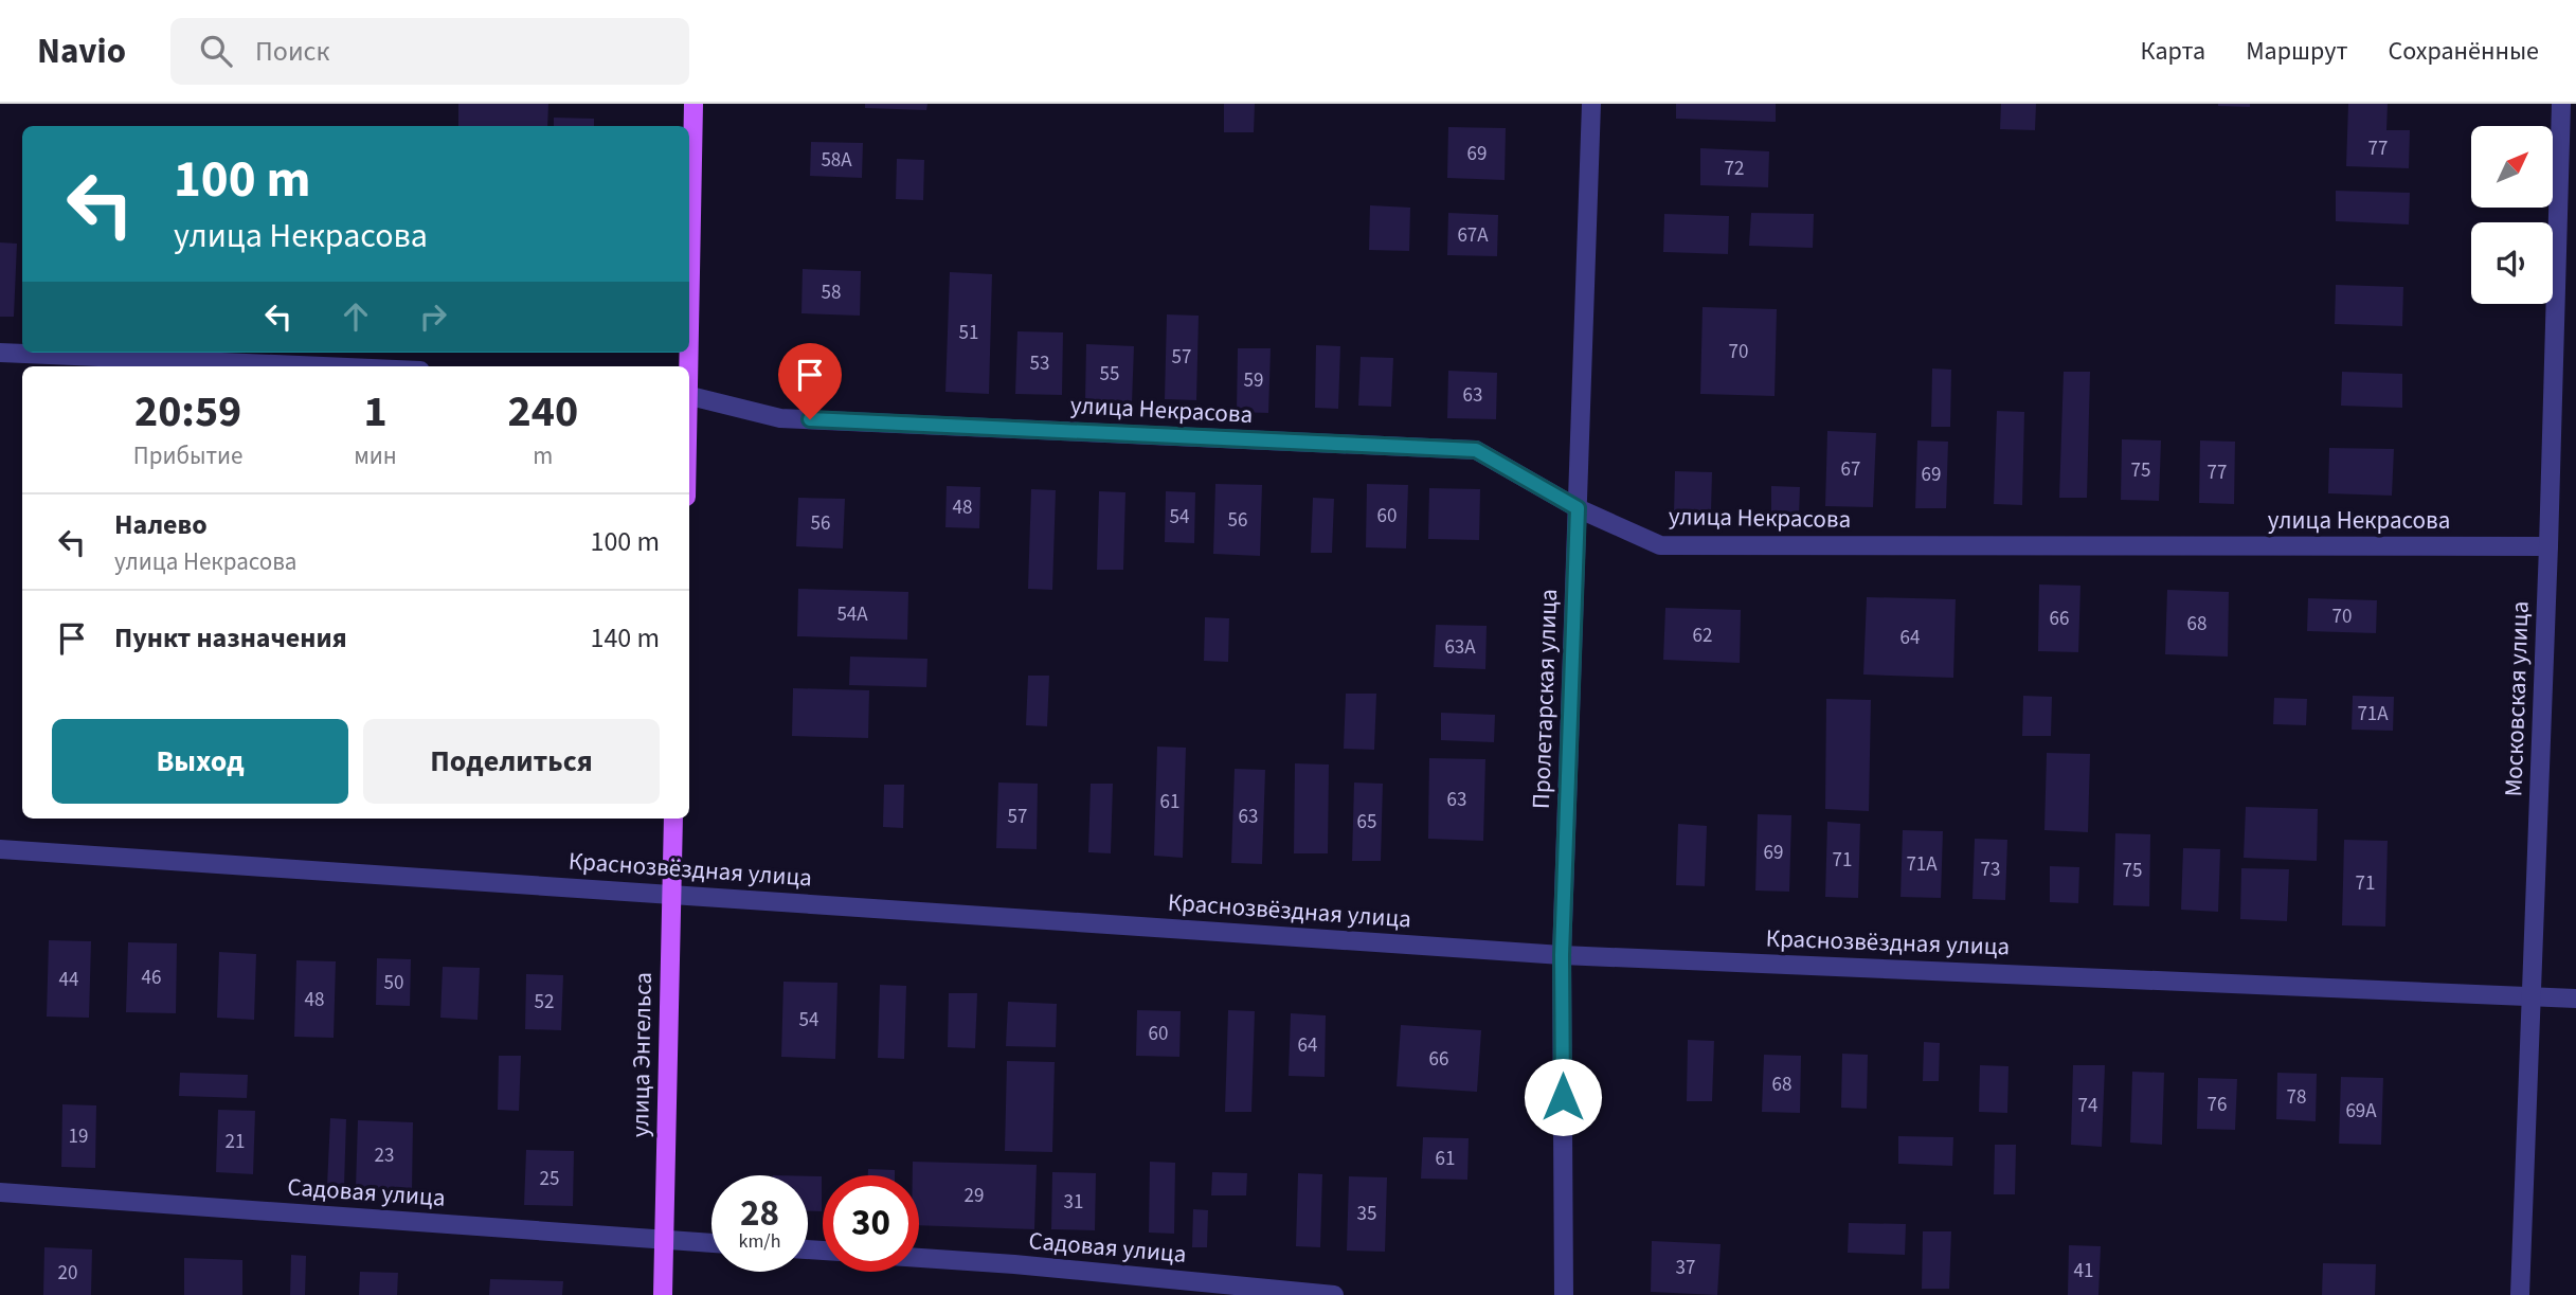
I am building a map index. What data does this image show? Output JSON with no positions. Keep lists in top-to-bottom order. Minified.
{"streets":{"main road":["улица Энгельса"],"street":["улица Некрасова","Пролетарская улица","Московская улица","Краснозвёздная улица","Садовая улица"]},"crossings":[["улица Некрасова","Пролетарская улица"],["улица Некрасова","Московская улица"],["Пролетарская улица","Краснозвёздная улица"],["Московская улица","Краснозвёздная улица"],["Краснозвёздная улица","улица Энгельса"],["улица Энгельса","Садовая улица"]],"house_numbers":["77","69","58А","72","67А","58","51","70","57","53","55","59","63","67","75","77","69","48","60","54","56","56","54А","70","66","68","62","64","63А","71А","63","61","57","63","65","69","71","71А","73","75","71","46","44","50","48","52","54","60","64","66","68","78","76","74","69А","19","21","23","61","25","29","31","35","37","41","20"],"north":"top right","page":{"header":"Navio","search":"Поиск","nav":["Карта","Маршрут","Сохранённые"],"turn":["100 m","улица Некрасова"],"eta":["20:59","Прибытие","1","мин","240","m"],"list":[{"name":"Налево","note":"улица Некрасова","value":"100 m"},{"name":"Пункт назначения","value":"140 m"}],"buttons":["Выход","Поделиться"],"speed":"28 km/h","limit":"30"}}
